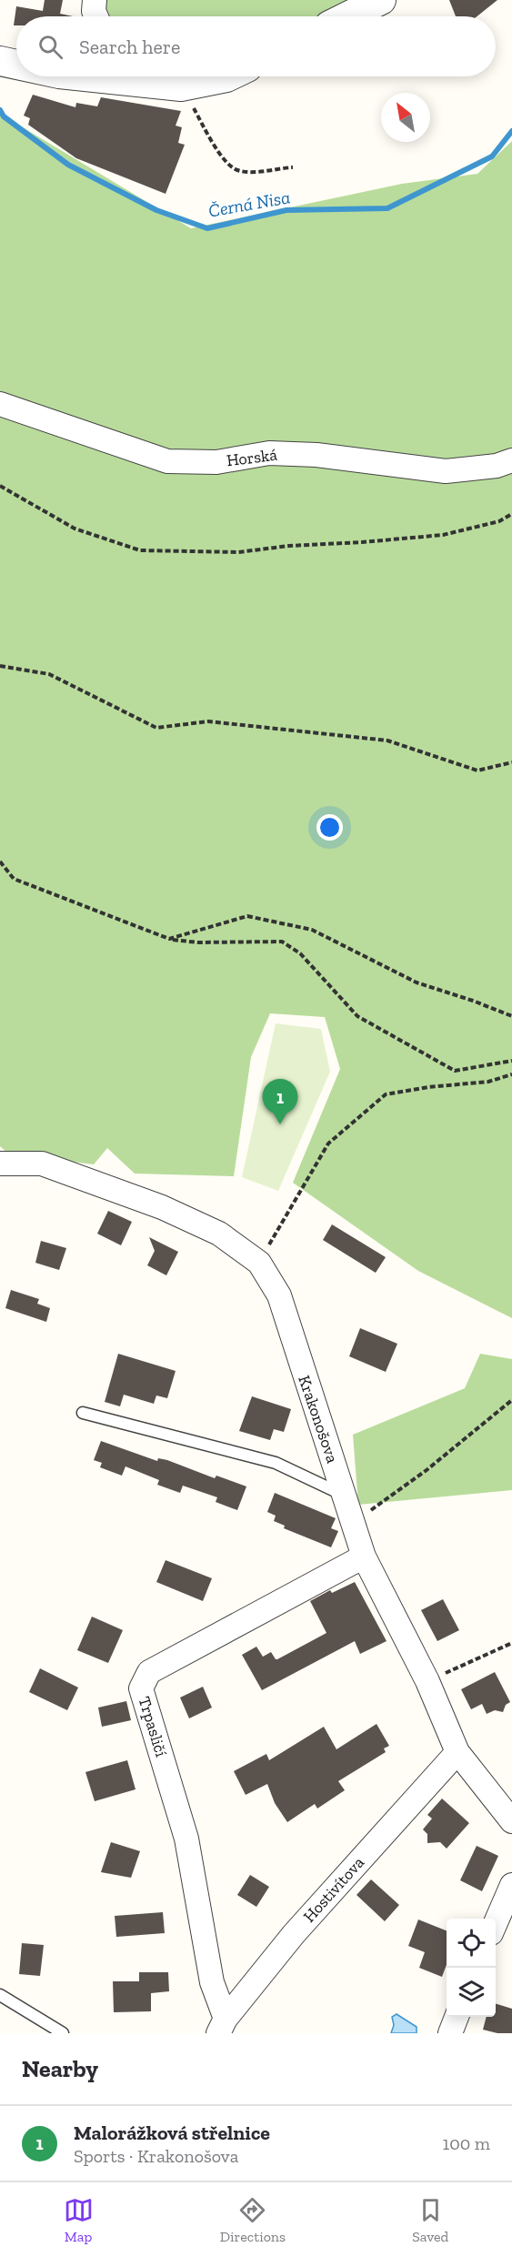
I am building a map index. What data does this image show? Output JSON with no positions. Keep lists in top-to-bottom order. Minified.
{"streets":{"street":["Horská","Krakonošova","Trpasličí","Hostivítova"]},"crossings":[["Krakonošova","Trpasličí"],["Krakonošova","Hostivítova"],["Trpasličí","Hostivítova"]],"water":["Černá Nisa"],"north":"top left","page":{"search":"Search here","pins":"1","heading":"Nearby","list":[{"mark":"1","name":"Malorážková střelnice","note":"Sports · Krakonošova","value":"100 m"}],"nav":["Map","Directions","Saved"]}}
